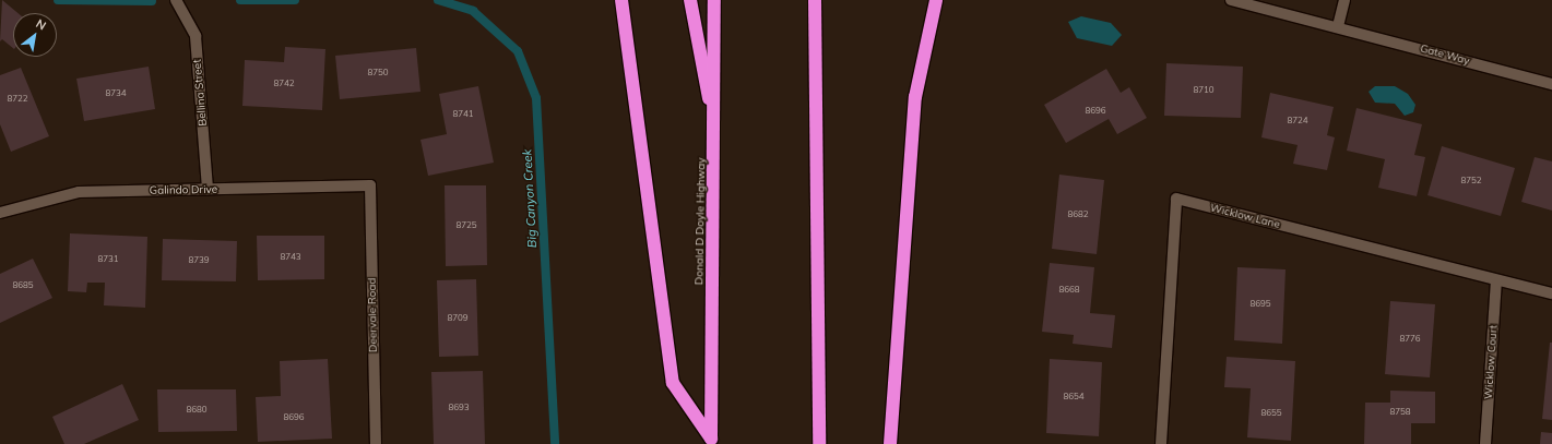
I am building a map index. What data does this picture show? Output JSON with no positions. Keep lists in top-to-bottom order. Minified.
{"streets":{"highway":["Donald D Doyle Highway"],"street":["Gate Way","Bellina Street","Galindo Drive","Wicklow Lane","Deervale Road","Wicklow Court"]},"crossings":[["Bellina Street","Galindo Drive"],["Galindo Drive","Deervale Road"],["Wicklow Lane","Wicklow Court"]],"water":["Big Canyon Creek"],"house_numbers":["8750","8742","8710","8734","8722","8696","8741","8724","8752","8682","8725","8743","8731","8739","8685","8668","8695","8709","8776","8654","8693","8680","8758","8655","8696"],"north":"top right"}
